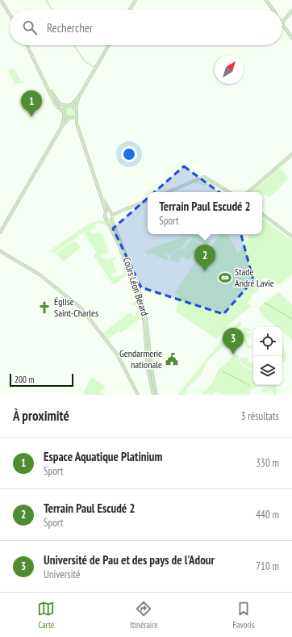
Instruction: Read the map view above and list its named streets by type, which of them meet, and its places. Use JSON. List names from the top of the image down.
{
  "streets": {
    "main road": ["Cours Léon Bérard"]
  },
  "places": {
    "sports": ["Stade André Lavie"],
    "church": ["Église Saint-Charles"],
    "public building": ["Gendarmerie nationale"]
  },
  "scale_bar": "200 m",
  "north": "top right",
  "page": {
    "search": "Rechercher",
    "pins": ["1", "2", "3"],
    "popup": ["Terrain Paul Escudé 2", "Sport"],
    "scale": "200 m",
    "heading": ["À proximité", "3 résultats"],
    "list": [
      {
        "mark": "1",
        "name": "Espace Aquatique Platinium",
        "note": "Sport",
        "value": "330 m"
      },
      {
        "mark": "2",
        "name": "Terrain Paul Escudé 2",
        "note": "Sport",
        "value": "440 m"
      },
      {
        "mark": "3",
        "name": "Université de Pau et des pays de l'Adour",
        "note": "Université",
        "value": "710 m"
      }
    ],
    "nav": ["Carte", "Itinéraire", "Favoris"]
  }
}
